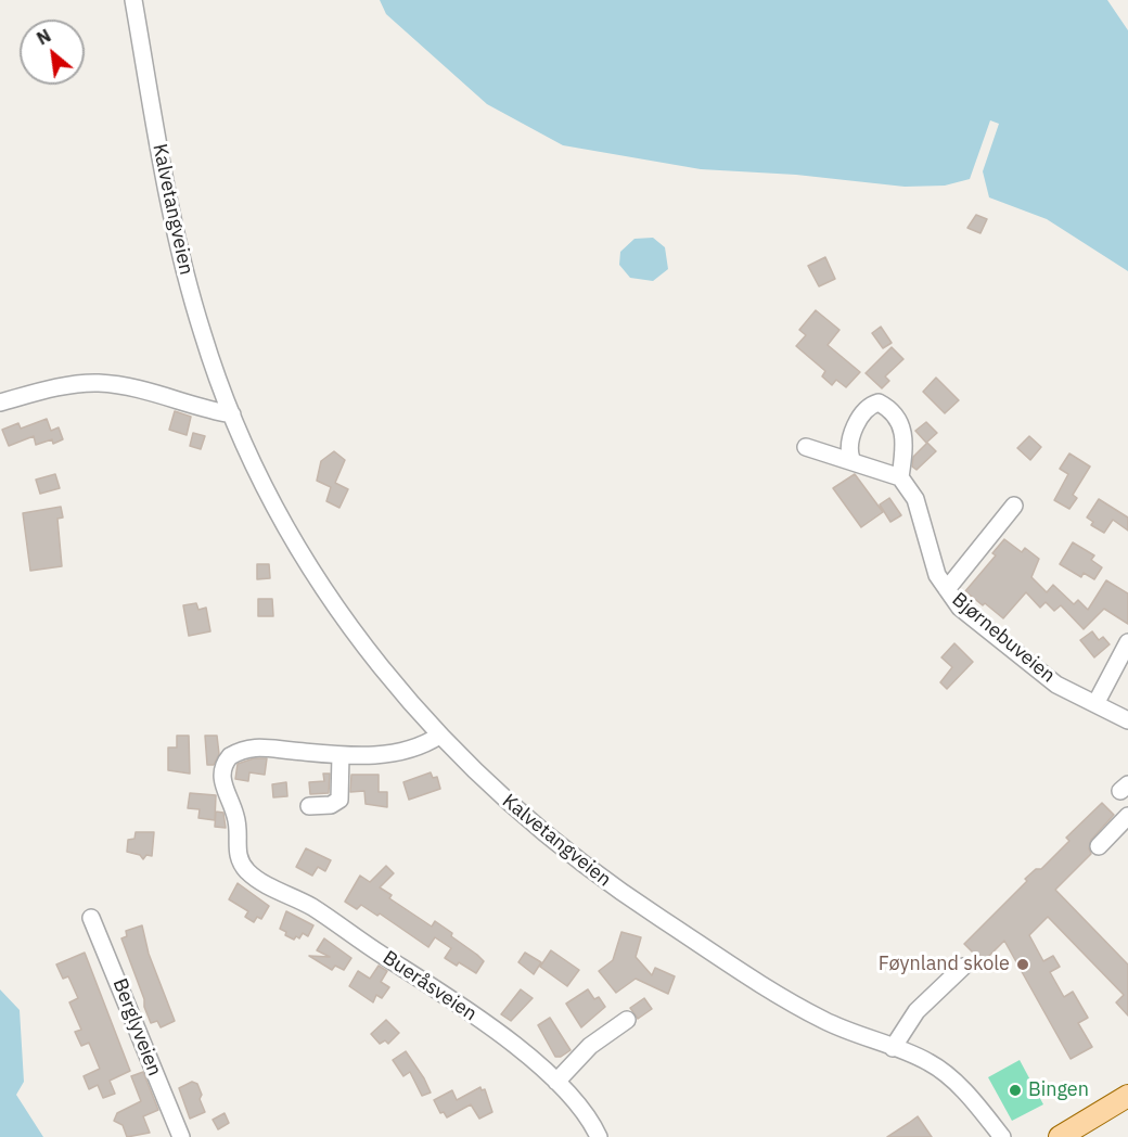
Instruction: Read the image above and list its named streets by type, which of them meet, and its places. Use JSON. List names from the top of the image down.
{
  "streets": {
    "street": [
      "Kalvetangveien",
      "Bjørnebuveien",
      "Bueråsveien",
      "Berglyveien"
    ]
  },
  "places": ["Føynland skole", "Bingen"],
  "north": "top left"
}
